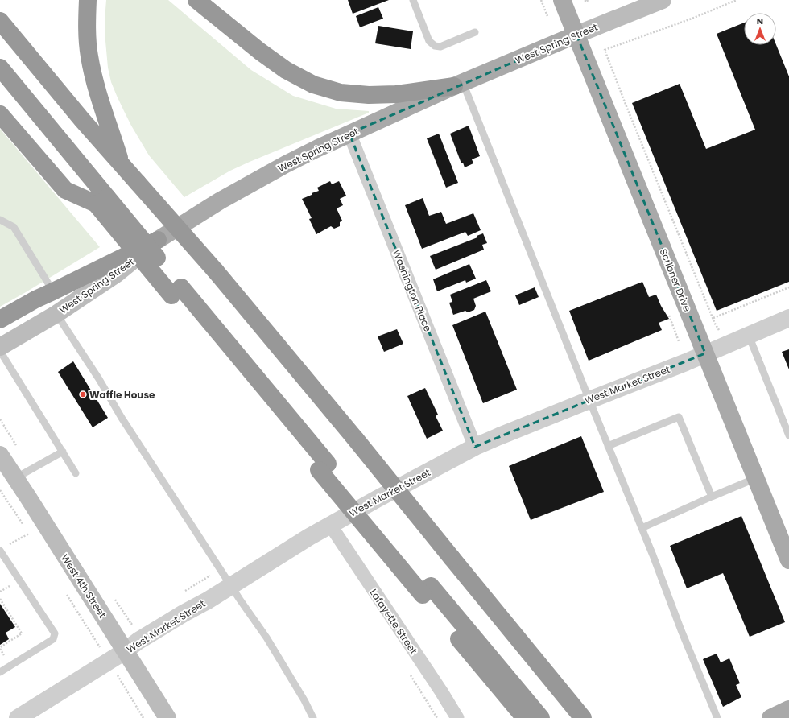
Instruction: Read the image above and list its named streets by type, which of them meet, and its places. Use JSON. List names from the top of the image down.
{
  "streets": {
    "main road": ["West Spring Street", "Scribner Drive", "West 4th Street"],
    "street": ["Washington Place", "West Market Street", "Lafayette Street"]
  },
  "crossings": [
    ["West Spring Street", "Scribner Drive"],
    ["West Spring Street", "Washington Place"],
    ["Scribner Drive", "West Market Street"],
    ["Washington Place", "West Market Street"],
    ["West Market Street", "West 4th Street"],
    ["West Market Street", "Lafayette Street"]
  ],
  "places": ["Waffle House"],
  "north": "top"
}
